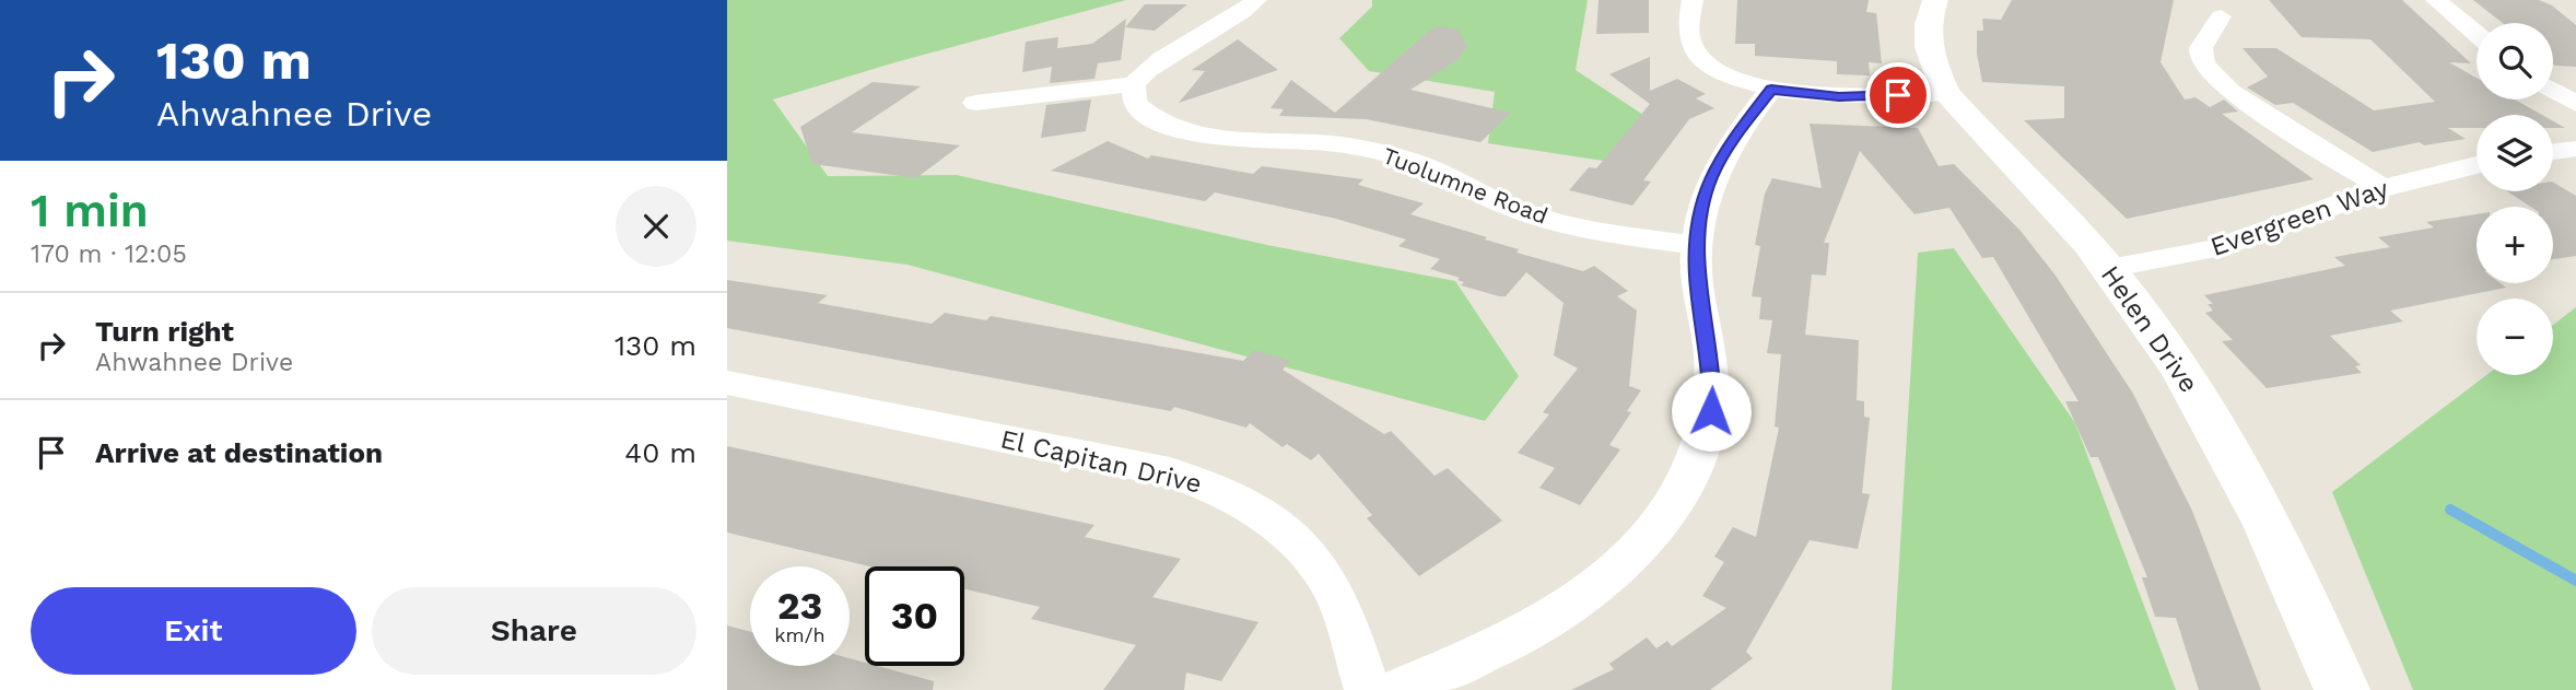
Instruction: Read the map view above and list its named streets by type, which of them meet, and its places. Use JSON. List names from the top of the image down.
{
  "streets": {
    "street": [
      "Tuolumne Road",
      "Evergreen Way",
      "Helen Drive",
      "El Capitan Drive"
    ]
  },
  "crossings": [
    ["Evergreen Way", "Helen Drive"]
  ],
  "page": {
    "turn": ["130 m", "Ahwahnee Drive"],
    "map_buttons": ["+", "−"],
    "heading": ["1 min", "170 m · 12:05"],
    "list": [
      {
        "name": "Turn right",
        "note": "Ahwahnee Drive",
        "value": "130 m"
      },
      {
        "name": "Arrive at destination",
        "value": "40 m"
      }
    ],
    "speed": "23 km/h",
    "limit": "30",
    "buttons": ["Exit", "Share"]
  }
}
